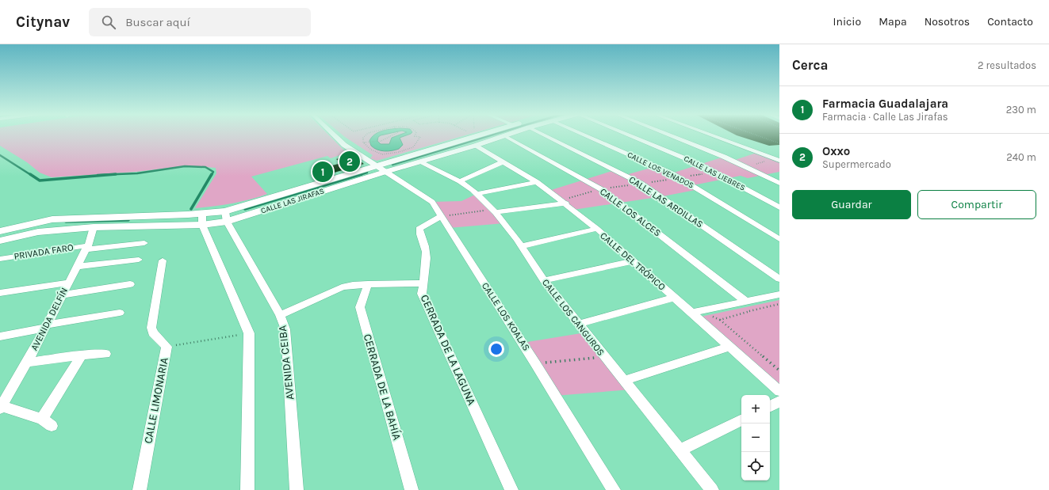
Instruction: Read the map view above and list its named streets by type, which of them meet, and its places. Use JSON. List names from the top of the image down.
{
  "streets": {
    "main road": ["CALLE LAS JIRAFAS"],
    "street": [
      "CALLE LOS VENADOS",
      "CALLE LAS LIEBRES",
      "CALLE LAS ARDILLAS",
      "CALLE LOS ALCES",
      "PRIVADA FARO",
      "CALLE DEL TRÓPICO",
      "CALLE LOS KOALAS",
      "CALLE LOS CANGUROS",
      "AVENIDA DELFÍN",
      "CERRADA DE LA LAGUNA",
      "AVENIDA CEIBA",
      "CERRADA DE LA BAHÍA",
      "CALLE LIMONARIA"
    ]
  },
  "crossings": [
    ["CALLE LAS JIRAFAS", "CALLE LOS ALCES"],
    ["CALLE LAS JIRAFAS", "CALLE DEL TRÓPICO"],
    ["CALLE LAS JIRAFAS", "CALLE LOS KOALAS"],
    ["CALLE LAS JIRAFAS", "CALLE LOS CANGUROS"],
    ["CALLE LAS JIRAFAS", "AVENIDA DELFÍN"],
    ["CALLE LAS JIRAFAS", "AVENIDA CEIBA"],
    ["PRIVADA FARO", "AVENIDA DELFÍN"],
    ["CALLE LOS KOALAS", "CERRADA DE LA LAGUNA"]
  ],
  "page": {
    "header": "Citynav",
    "search": "Buscar aquí",
    "nav": [
      "Inicio",
      "Mapa",
      "Nosotros",
      "Contacto"
    ],
    "heading": ["Cerca", "2 resultados"],
    "list": [
      {
        "mark": "1",
        "name": "Farmacia Guadalajara",
        "note": "Farmacia · Calle Las Jirafas",
        "value": "230 m"
      },
      {
        "mark": "2",
        "name": "Oxxo",
        "note": "Supermercado",
        "value": "240 m"
      }
    ],
    "pins": ["2", "1"],
    "buttons": ["Guardar", "Compartir"],
    "map_buttons": ["+", "−"]
  }
}
